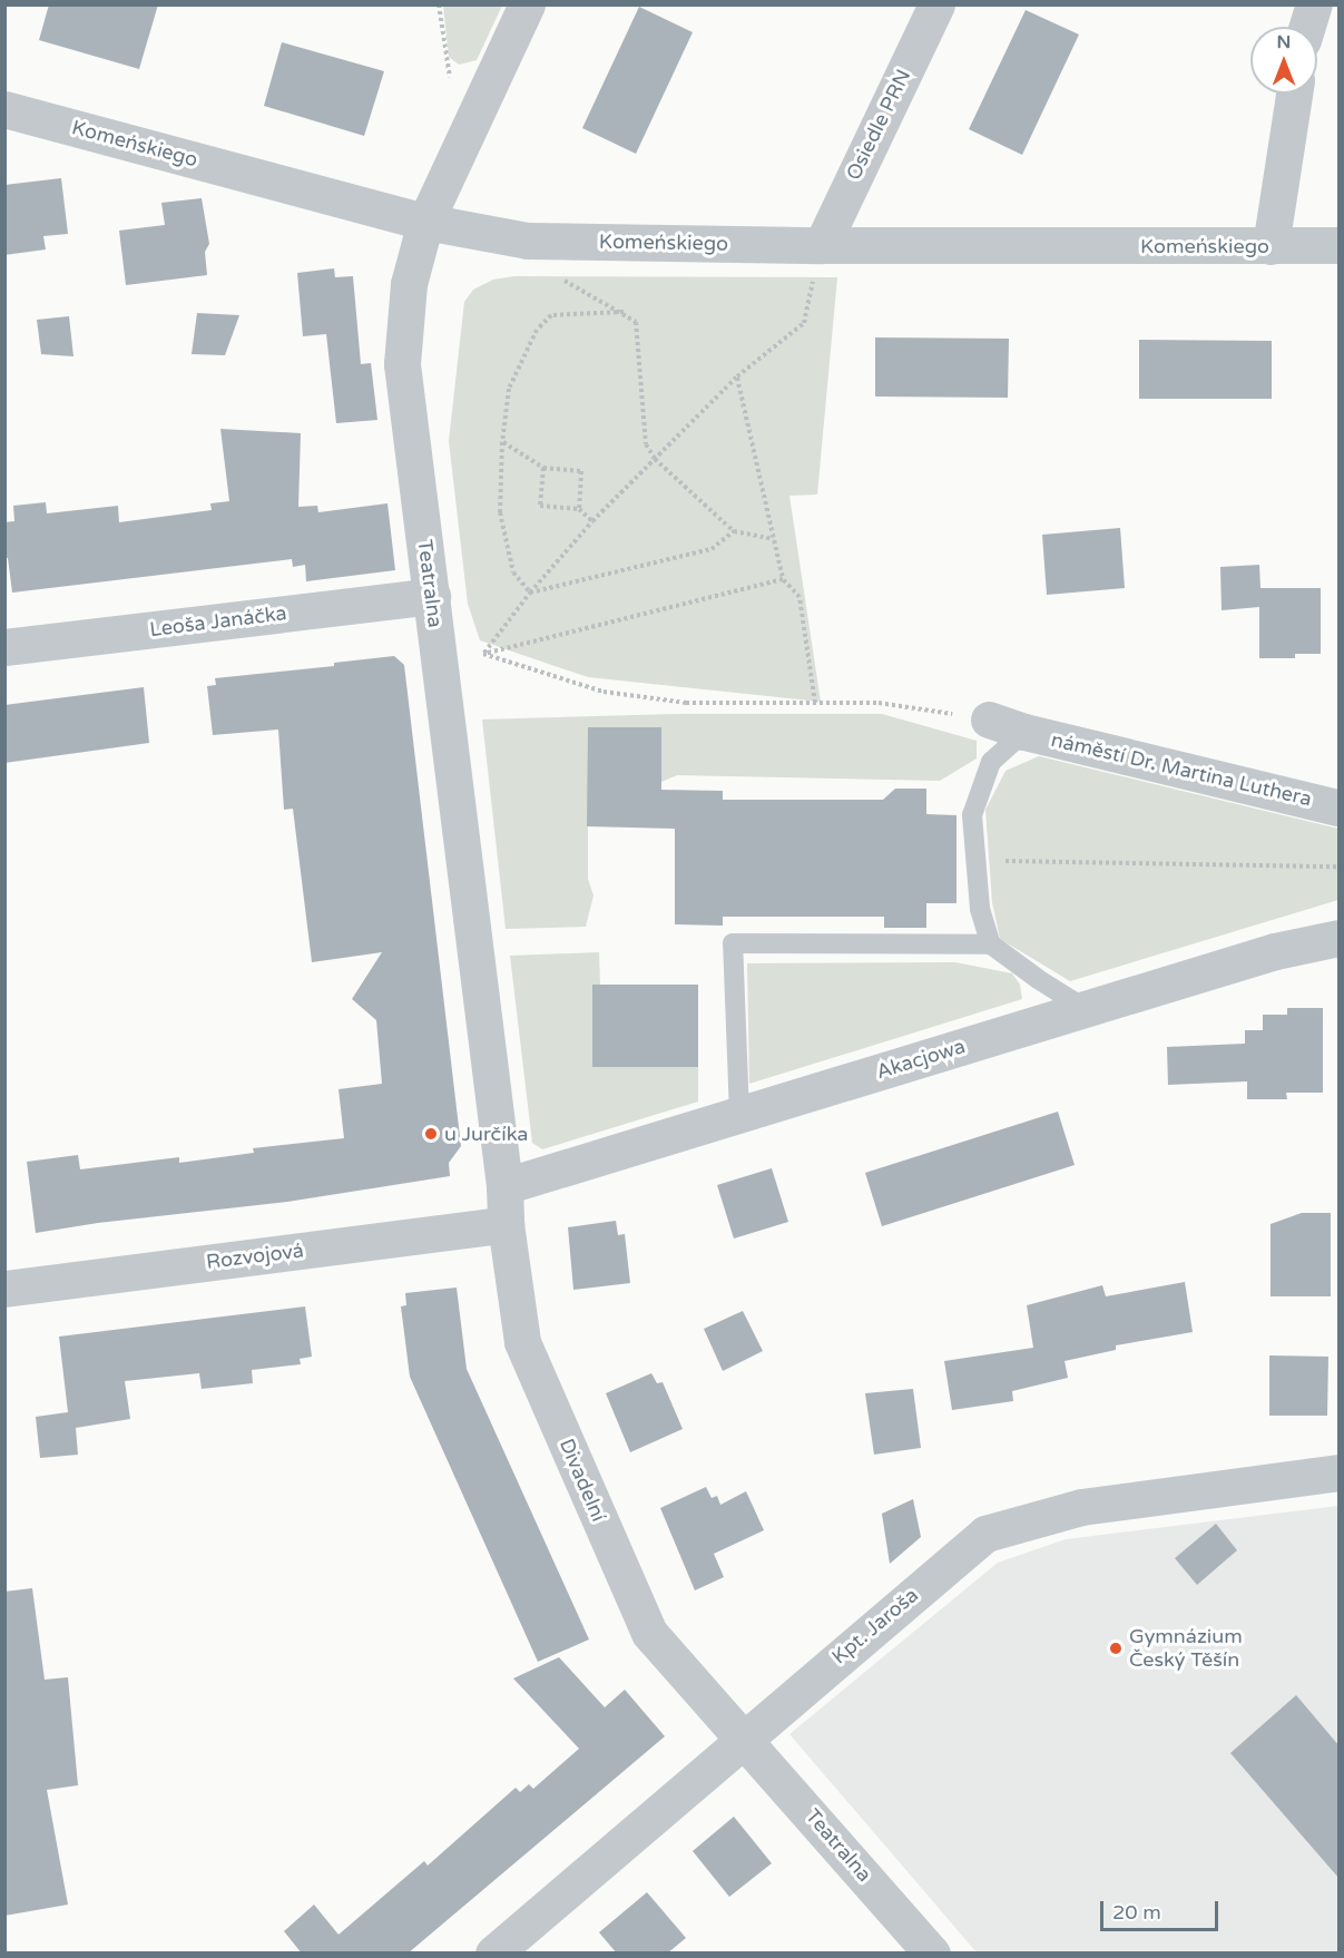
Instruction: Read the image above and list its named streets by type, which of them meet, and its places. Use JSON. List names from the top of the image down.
{
  "streets": {
    "street": [
      "Osiedle PRN",
      "Komeńskiego",
      "Teatralna",
      "Leoša Janáčka",
      "náměstí Dr. Martina Luthera",
      "Akacjowa",
      "Rozvojová",
      "Divadelní",
      "Kpt. Jaroša"
    ]
  },
  "crossings": [
    ["Osiedle PRN", "Komeńskiego"],
    ["Komeńskiego", "Teatralna"],
    ["Teatralna", "Leoša Janáčka"],
    ["Teatralna", "Akacjowa"],
    ["Teatralna", "Divadelní"],
    ["Teatralna", "Kpt. Jaroša"],
    ["Akacjowa", "Divadelní"],
    ["Rozvojová", "Divadelní"],
    ["Divadelní", "Kpt. Jaroša"]
  ],
  "places": ["u Jurčíka", "Gymnázium Český Těšín"],
  "scale_bar": "20 m",
  "north": "top"
}
